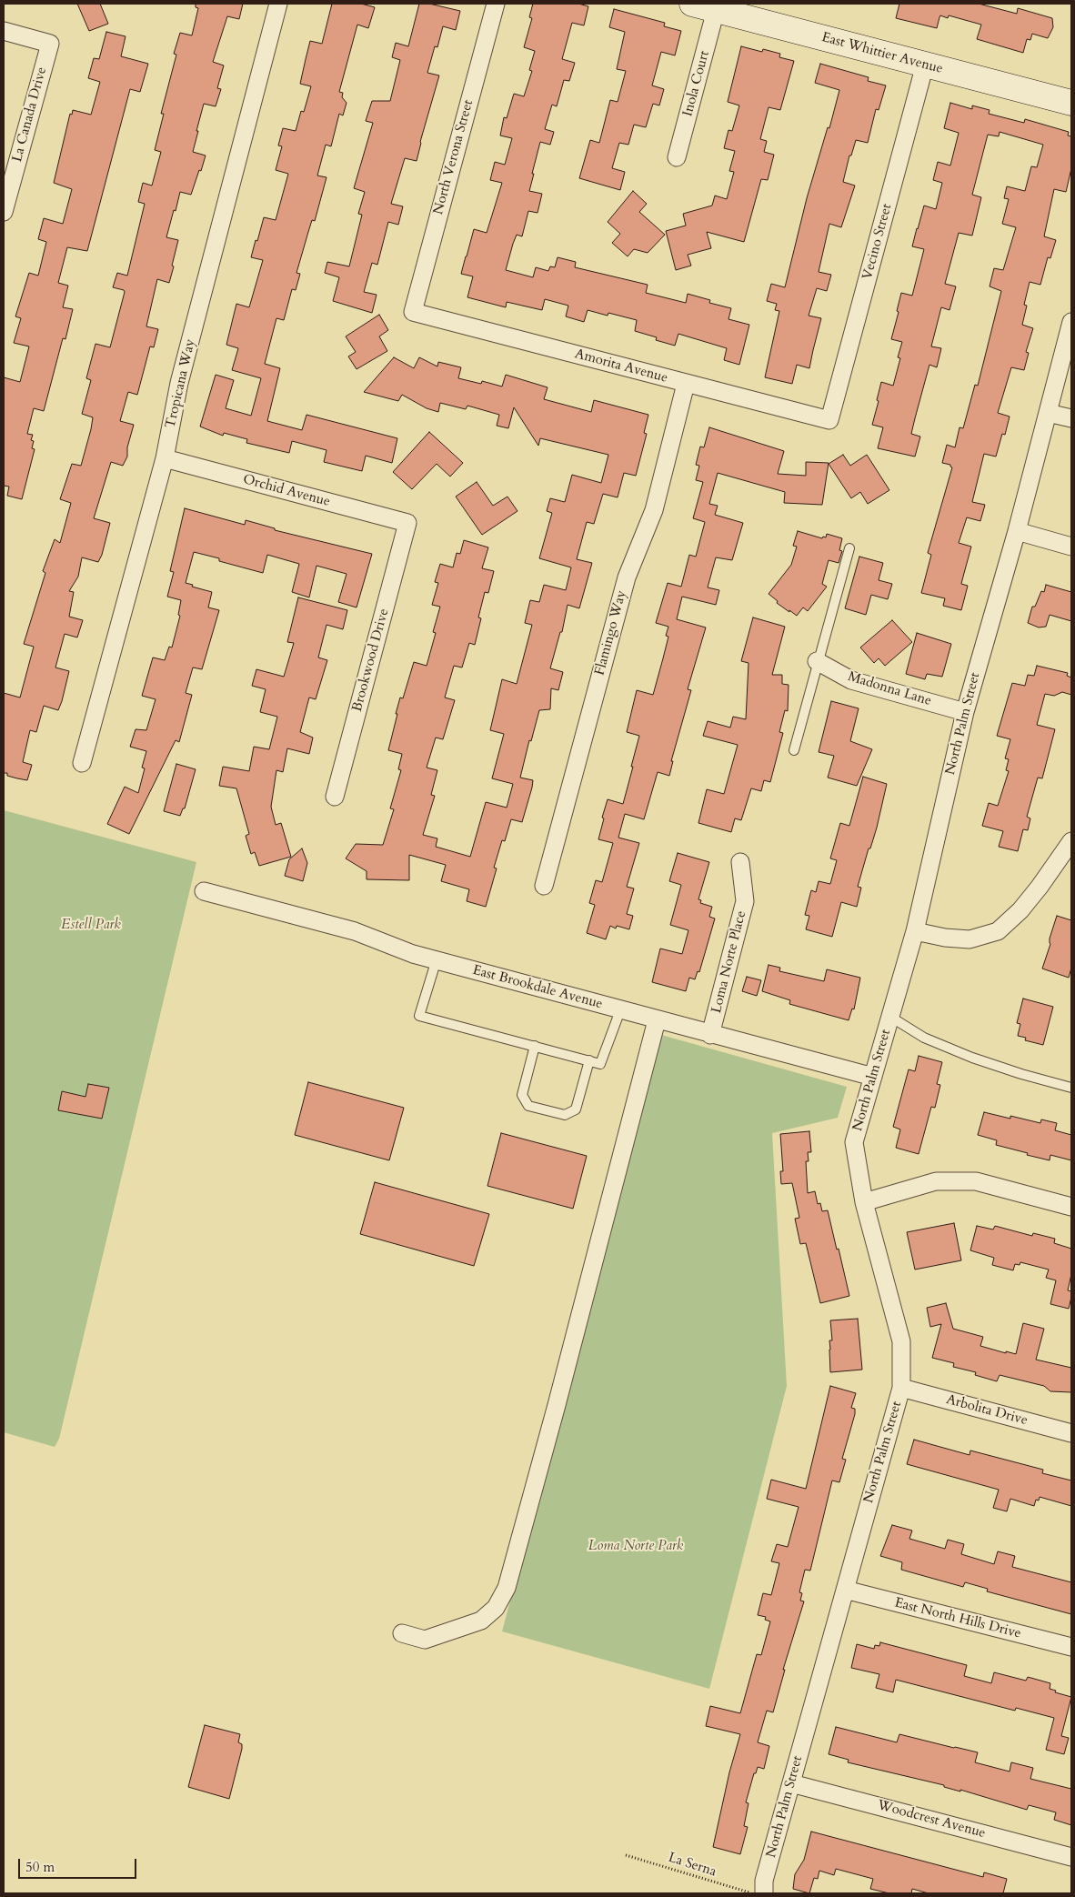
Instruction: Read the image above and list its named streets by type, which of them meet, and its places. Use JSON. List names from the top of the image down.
{
  "streets": {
    "street": [
      "East Whittier Avenue",
      "Inola Court",
      "La Canada Drive",
      "North Verona Street",
      "Vecino Street",
      "Amorita Avenue",
      "Tropicana Way",
      "Orchid Avenue",
      "Flamingo Way",
      "Brookwood Drive",
      "Madonna Lane",
      "North Palm Street",
      "Loma Norte Place",
      "East Brookdale Avenue",
      "Arbolita Drive",
      "East North Hills Drive",
      "Woodcrest Avenue"
    ],
    "path": ["La Serna"]
  },
  "crossings": [
    ["East Whittier Avenue", "Inola Court"],
    ["East Whittier Avenue", "Vecino Street"],
    ["North Verona Street", "Amorita Avenue"],
    ["Vecino Street", "Amorita Avenue"],
    ["Amorita Avenue", "Flamingo Way"],
    ["Tropicana Way", "Orchid Avenue"],
    ["Orchid Avenue", "Brookwood Drive"],
    ["Madonna Lane", "North Palm Street"],
    ["North Palm Street", "East Brookdale Avenue"],
    ["North Palm Street", "Arbolita Drive"],
    ["North Palm Street", "East North Hills Drive"],
    ["North Palm Street", "Woodcrest Avenue"],
    ["Loma Norte Place", "East Brookdale Avenue"]
  ],
  "parks": ["Estell Park", "Loma Norte Park"],
  "scale_bar": "50 m"
}
